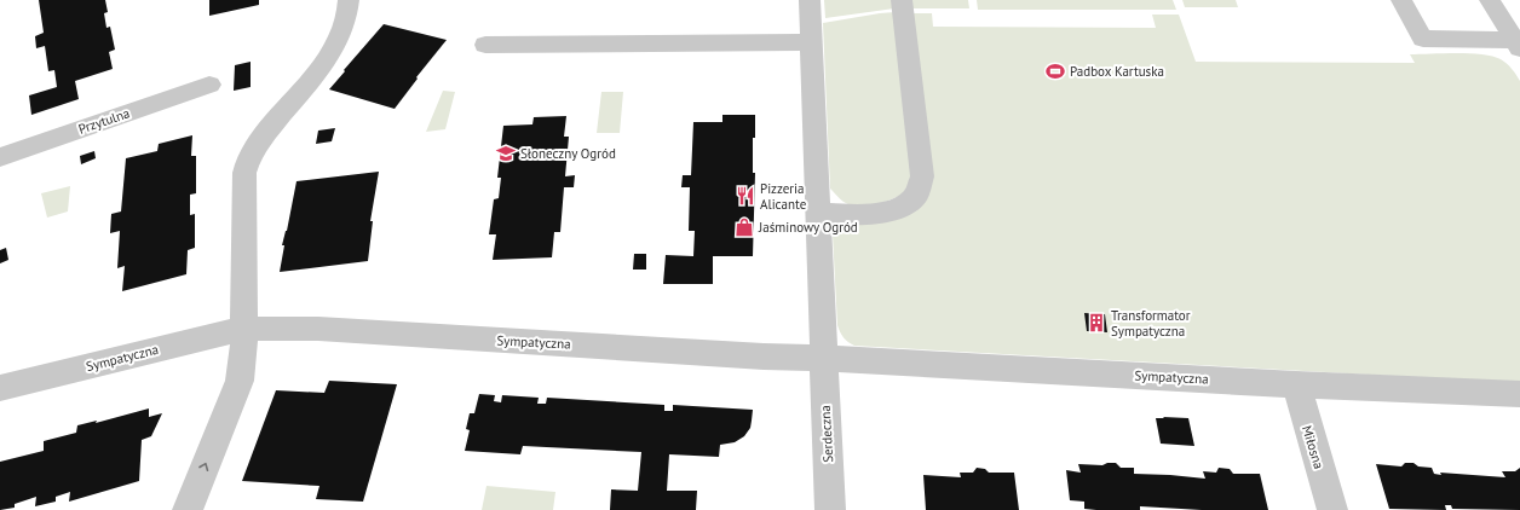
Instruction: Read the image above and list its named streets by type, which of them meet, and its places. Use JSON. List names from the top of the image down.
{
  "streets": {
    "street": [
      "Przytulna",
      "Sympatyczna",
      "Serdeczna",
      "Miłosna"
    ]
  },
  "crossings": [
    ["Sympatyczna", "Serdeczna"],
    ["Sympatyczna", "Miłosna"]
  ],
  "places": {
    "sports": ["Padbox Kartuska"],
    "school or university": ["Słoneczny Ogród"],
    "restaurant": ["Pizzeria Alicante"],
    "shop": ["Jaśminowy Ogród"],
    "building": ["Transformator Sympatyczna"]
  }
}
